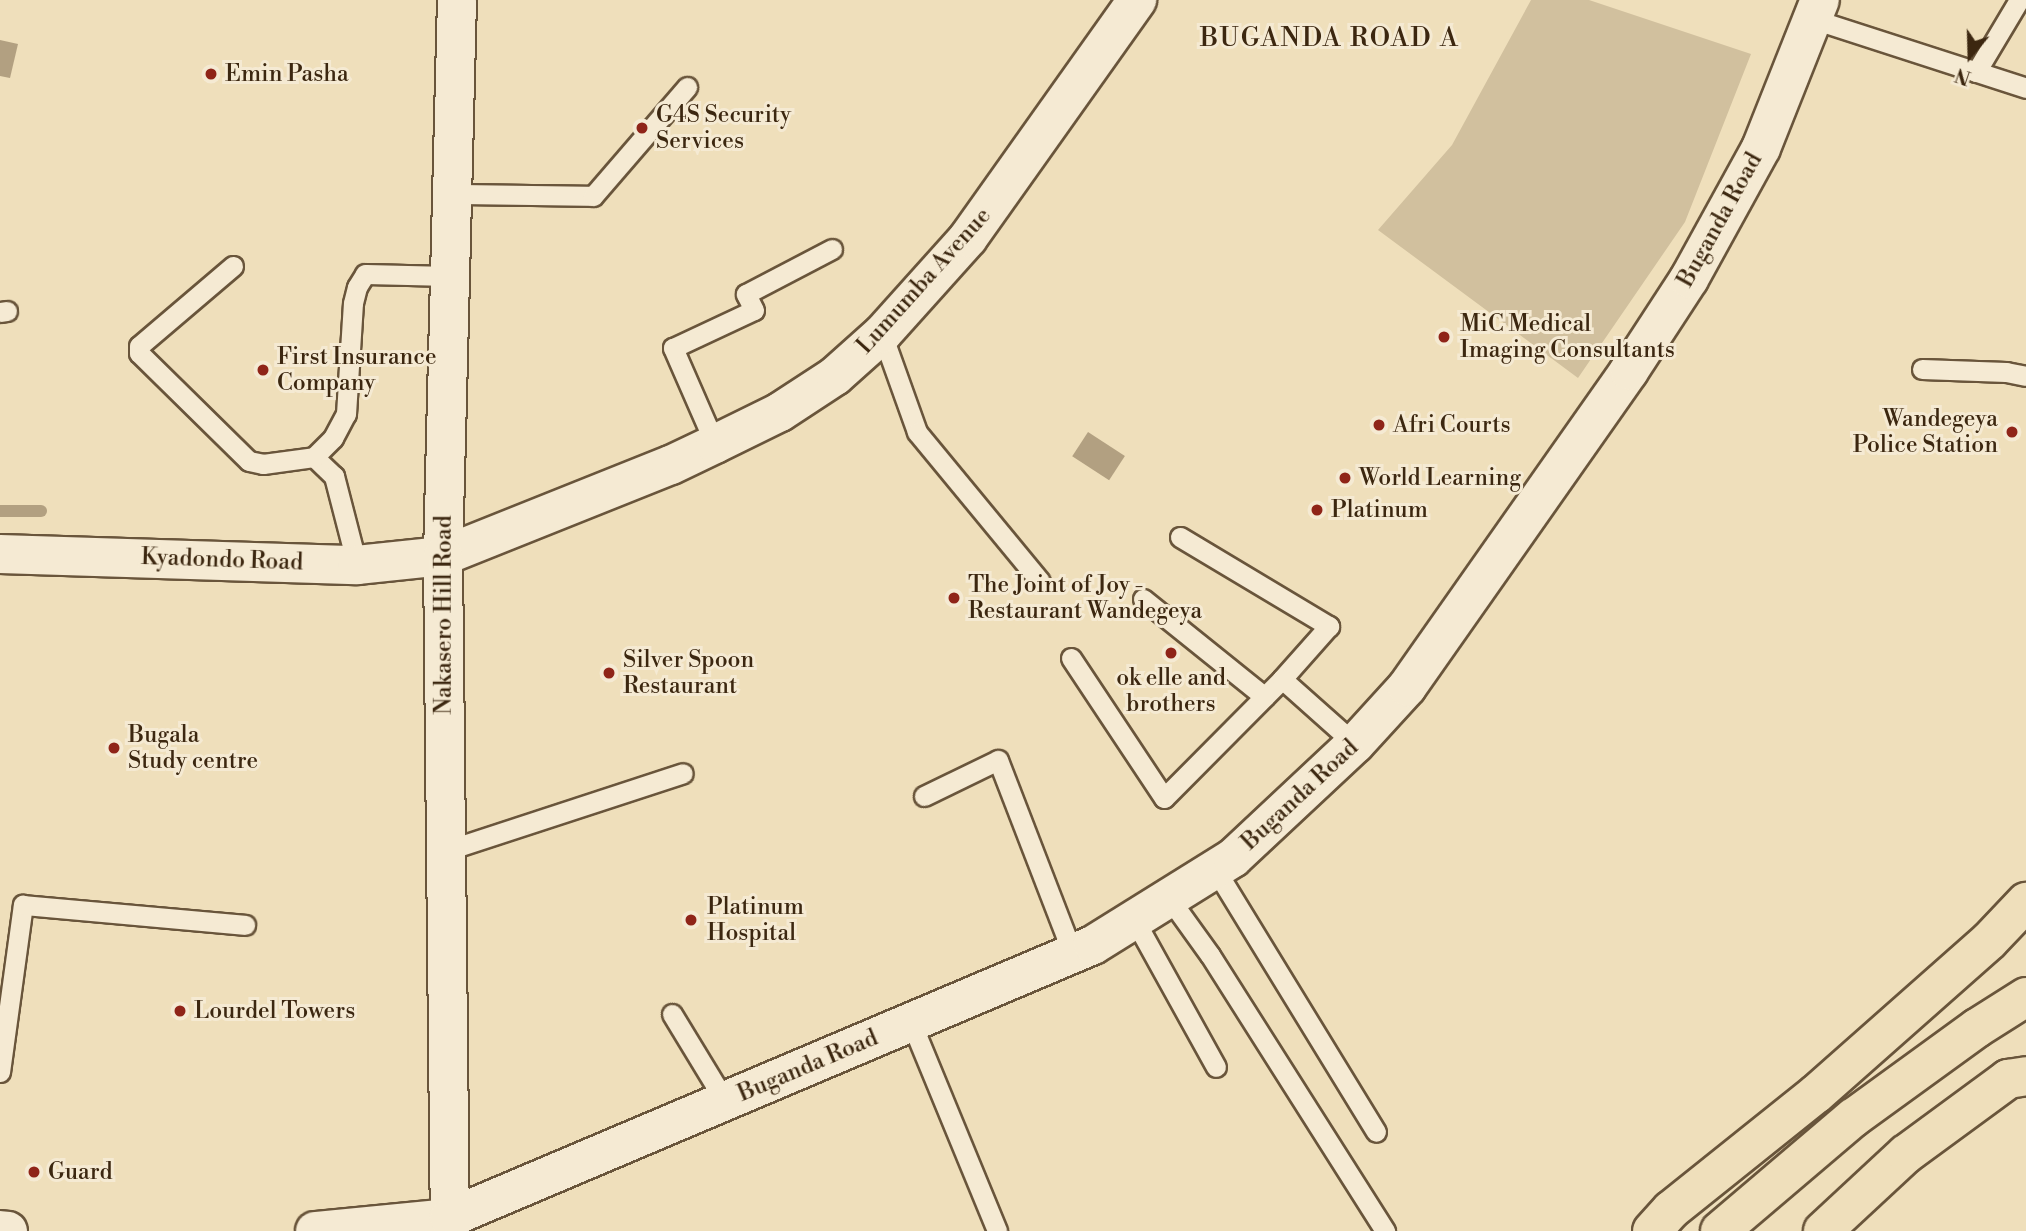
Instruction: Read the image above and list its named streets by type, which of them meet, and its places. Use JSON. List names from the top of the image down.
{
  "streets": {
    "main road": [
      "Buganda Road",
      "Lumumba Avenue",
      "Kyadondo Road",
      "Nakasero Hill Road"
    ]
  },
  "crossings": [
    ["Buganda Road", "Nakasero Hill Road"],
    ["Lumumba Avenue", "Kyadondo Road"],
    ["Lumumba Avenue", "Nakasero Hill Road"],
    ["Kyadondo Road", "Nakasero Hill Road"]
  ],
  "districts": ["BUGANDA ROAD A"],
  "places": [
    "Emin Pasha",
    "G4S Security Services",
    "MiC Medical Imaging Consultants",
    "First Insurance Company",
    "Afri Courts",
    "Wandegeya Police Station",
    "World Learning",
    "Platinum",
    "The Joint of Joy - Restaurant Wandegeya",
    "ok elle and brothers",
    "Silver Spoon Restaurant",
    "Bugala Study centre",
    "Platinum Hospital",
    "Lourdel Towers",
    "Guard"
  ],
  "north": "bottom"
}
